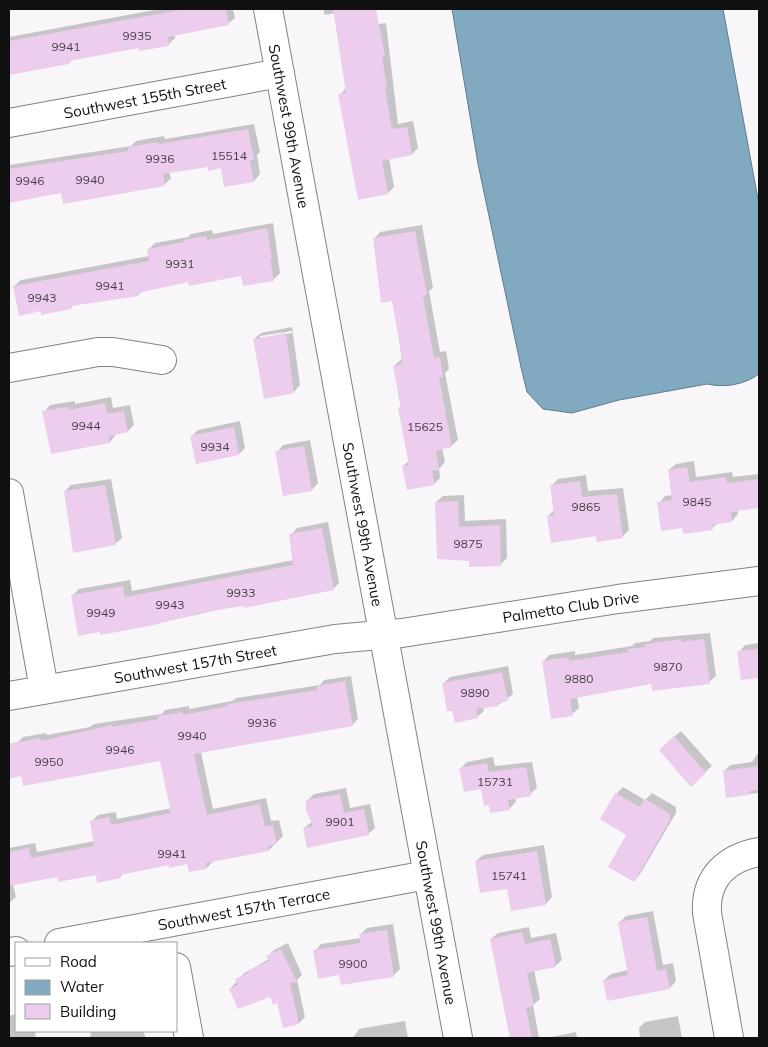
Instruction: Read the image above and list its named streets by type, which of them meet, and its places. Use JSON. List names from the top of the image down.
{
  "streets": {
    "street": [
      "Southwest 155th Street",
      "Southwest 99th Avenue",
      "Palmetto Club Drive",
      "Southwest 157th Street",
      "Southwest 157th Terrace"
    ]
  },
  "crossings": [
    ["Southwest 155th Street", "Southwest 99th Avenue"],
    ["Southwest 99th Avenue", "Palmetto Club Drive"],
    ["Southwest 99th Avenue", "Southwest 157th Street"],
    ["Southwest 99th Avenue", "Southwest 157th Terrace"],
    ["Palmetto Club Drive", "Southwest 157th Street"]
  ],
  "house_numbers": [
    "9935",
    "9941",
    "15514",
    "9936",
    "9940",
    "9946",
    "9931",
    "9941",
    "9943",
    "9944",
    "15625",
    "9934",
    "9845",
    "9865",
    "9875",
    "9933",
    "9943",
    "9949",
    "9870",
    "9880",
    "9890",
    "9936",
    "9940",
    "9946",
    "9950",
    "15731",
    "9901",
    "9941",
    "15741",
    "9900"
  ],
  "legend": ["Road", "Water", "Building"]
}
